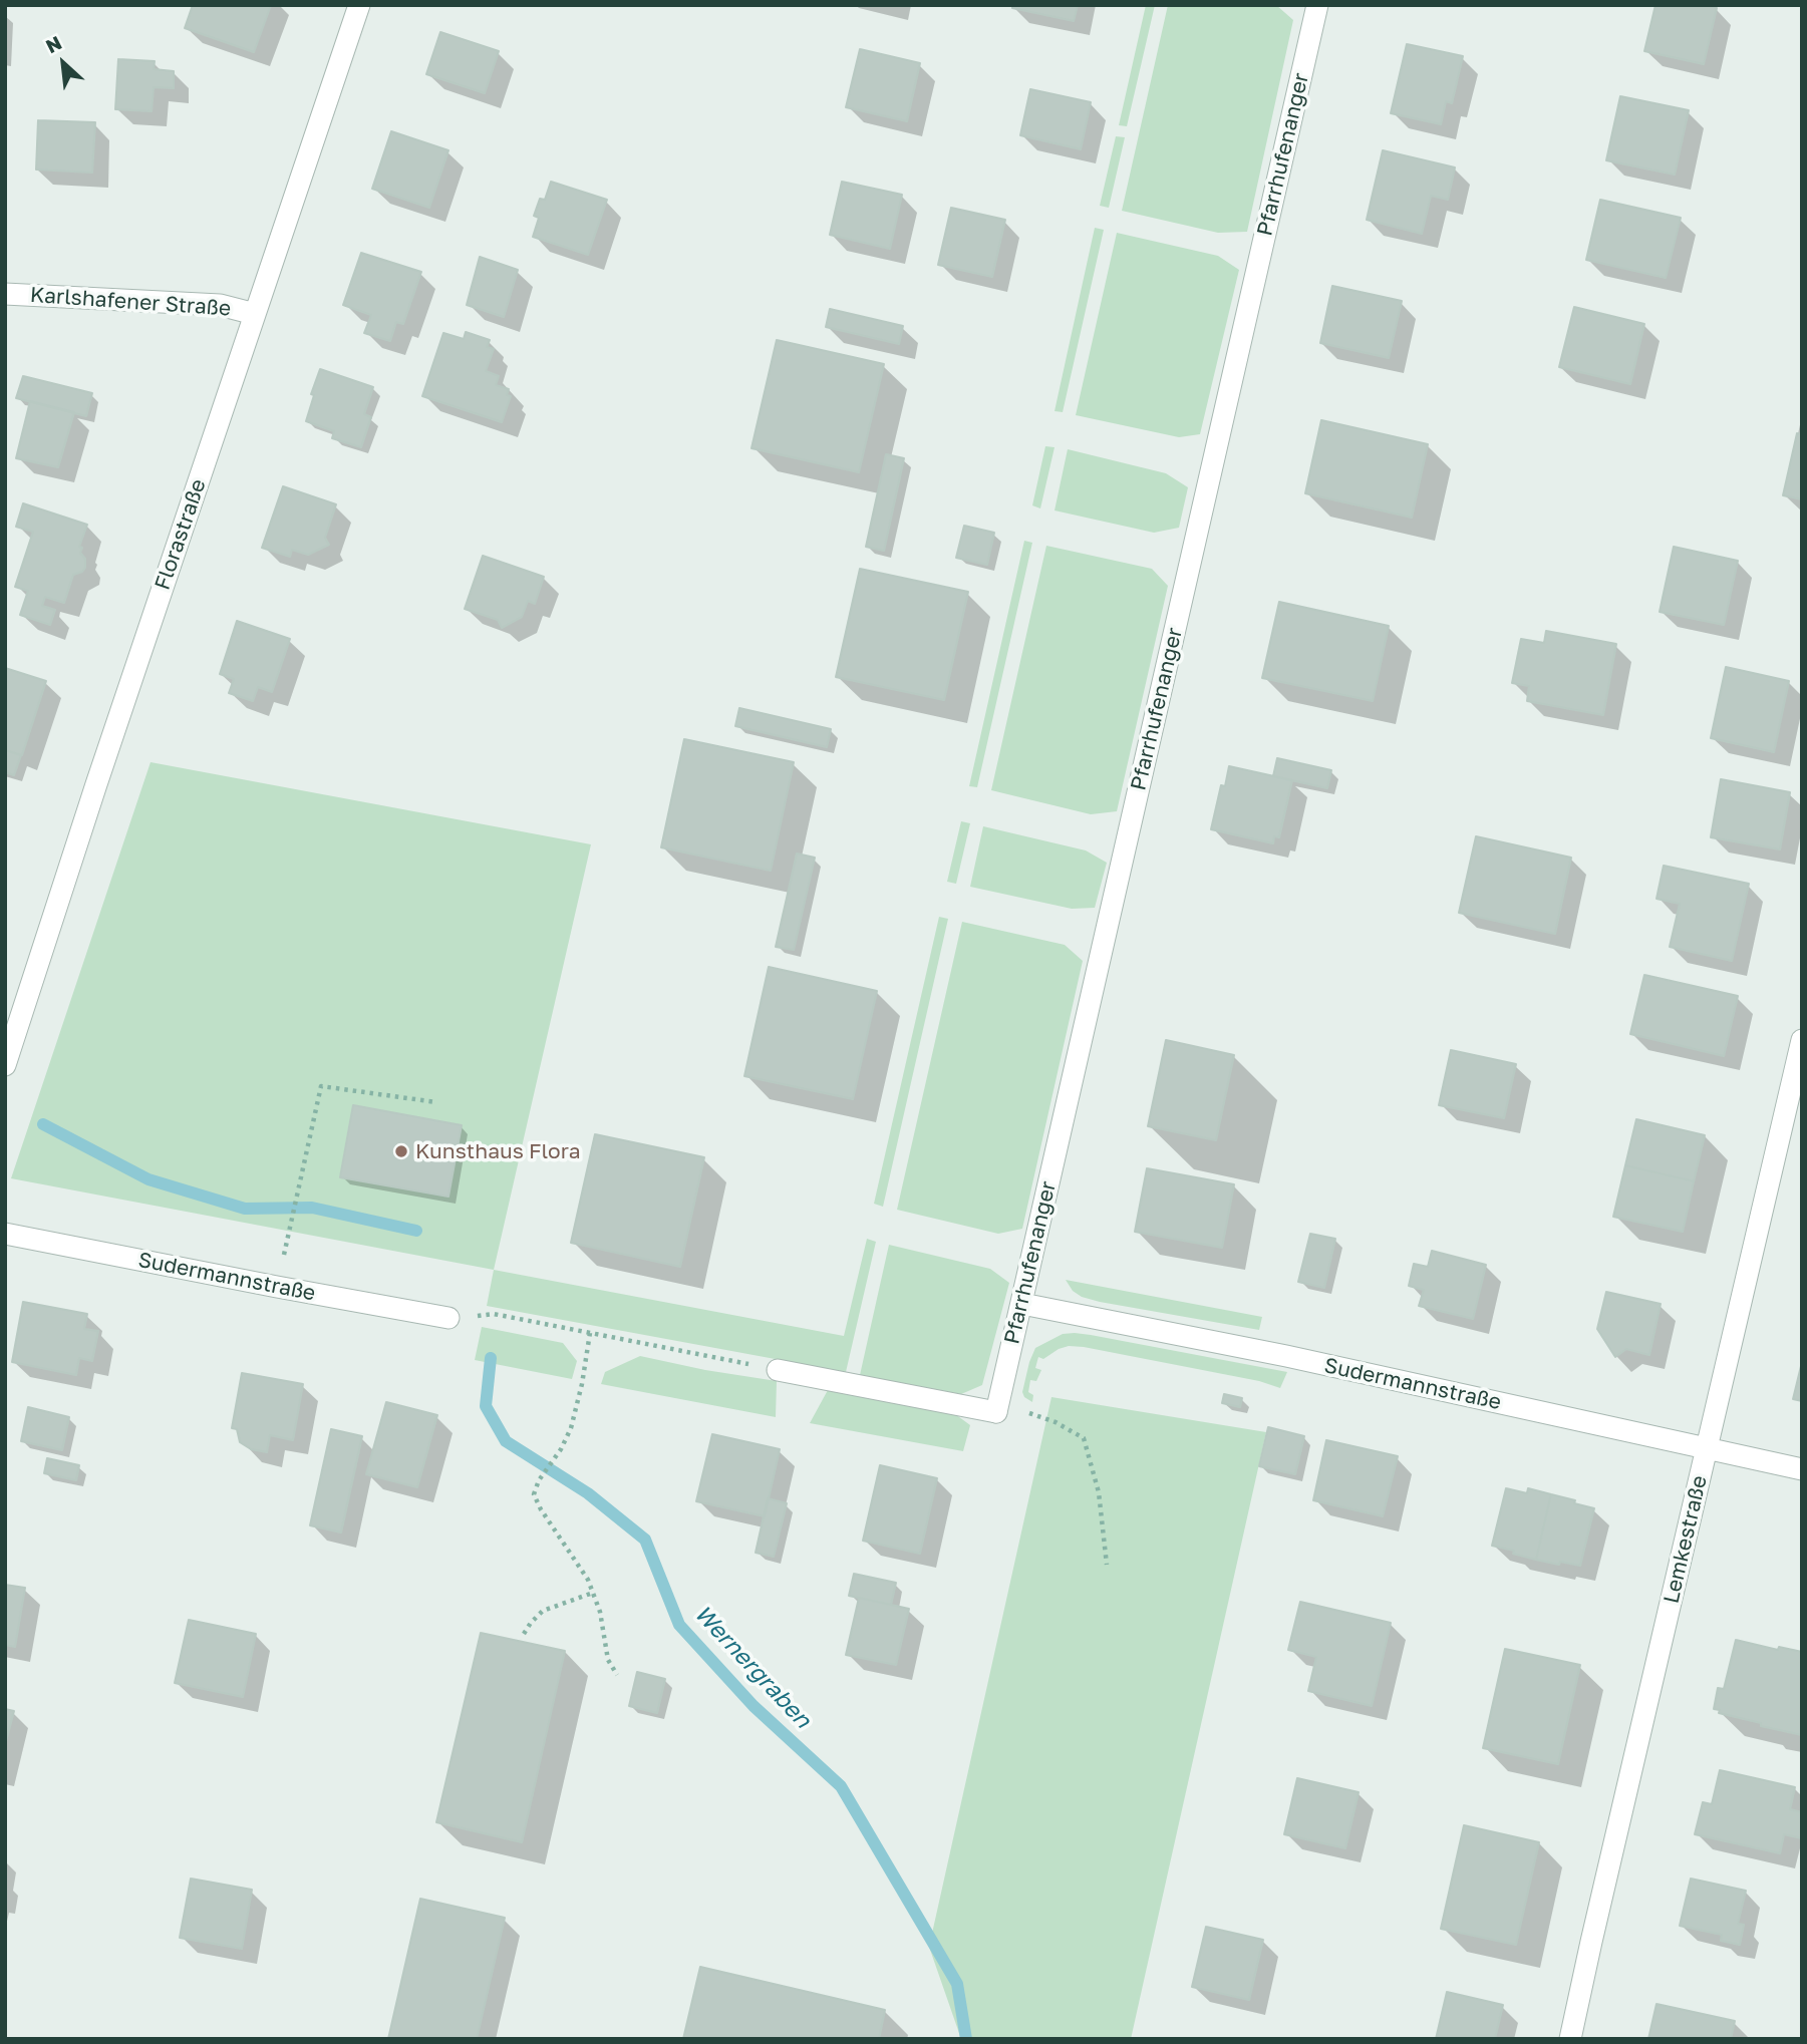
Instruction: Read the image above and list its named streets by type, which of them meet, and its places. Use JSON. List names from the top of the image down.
{
  "streets": {
    "street": [
      "Pfarrhufenanger",
      "Karlshafener Straße",
      "Florastraße",
      "Sudermannstraße",
      "Lemkestraße"
    ]
  },
  "crossings": [
    ["Pfarrhufenanger", "Sudermannstraße"],
    ["Karlshafener Straße", "Florastraße"],
    ["Sudermannstraße", "Lemkestraße"]
  ],
  "water": ["Wernergraben"],
  "places": ["Kunsthaus Flora"],
  "north": "top left"
}
